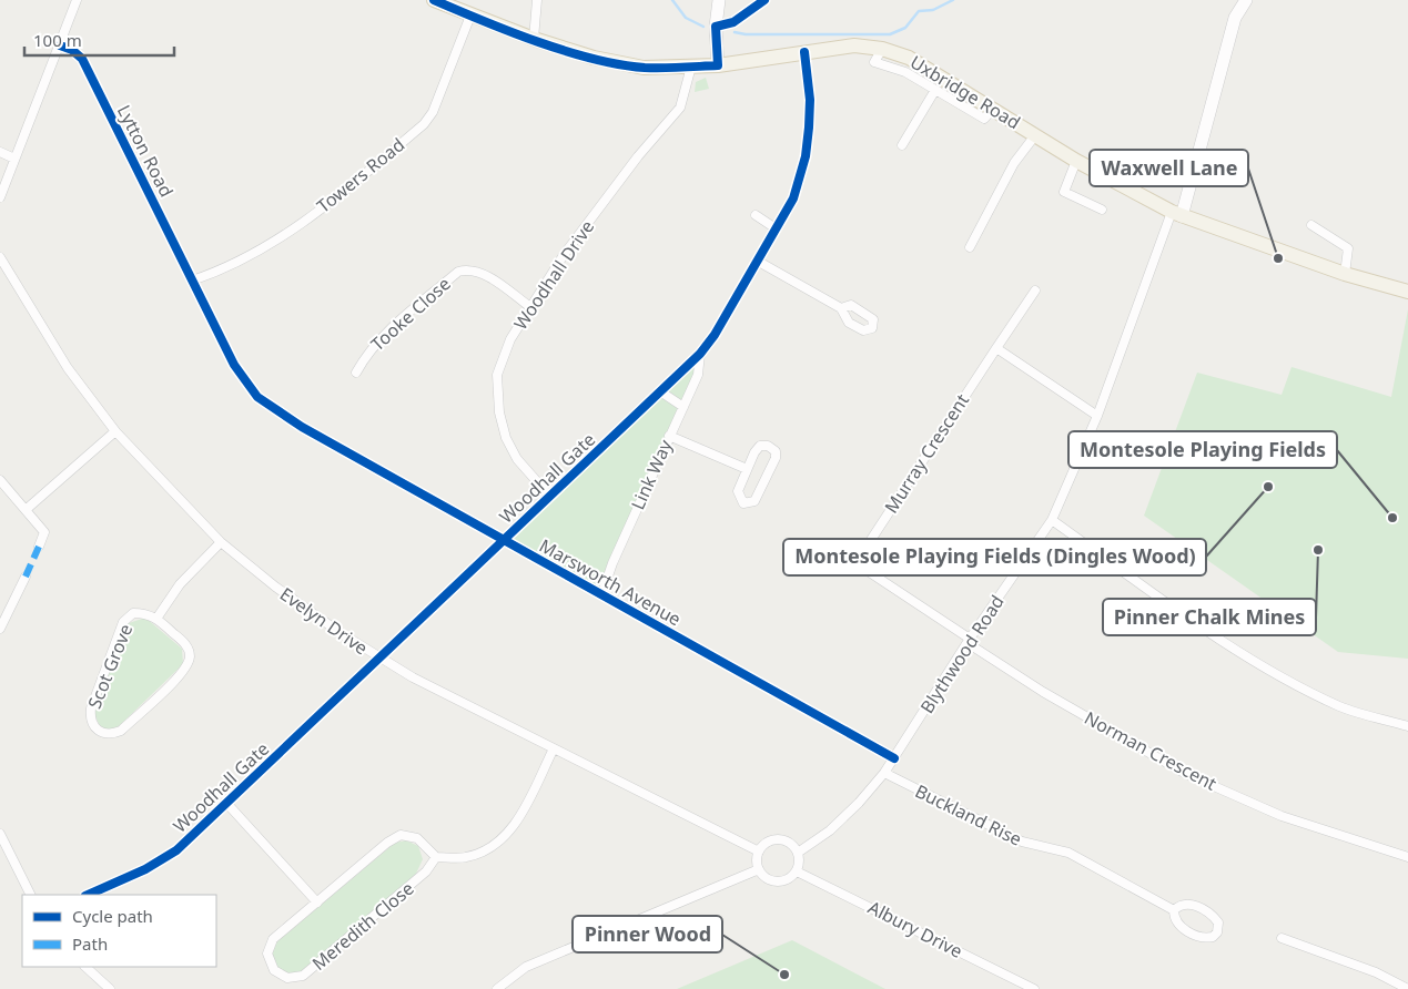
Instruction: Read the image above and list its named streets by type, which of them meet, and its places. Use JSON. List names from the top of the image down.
{
  "streets": {
    "main road": ["Uxbridge Road"],
    "street": [
      "Lytton Road",
      "Towers Road",
      "Woodhall Drive",
      "Tooke Close",
      "Murray Crescent",
      "Link Way",
      "Woodhall Gate",
      "Marsworth Avenue",
      "Evelyn Drive",
      "Blythwood Road",
      "Scot Grove",
      "Norman Crescent",
      "Buckland Rise",
      "Meredith Close",
      "Albury Drive"
    ]
  },
  "crossings": [
    ["Uxbridge Road", "Towers Road"],
    ["Uxbridge Road", "Woodhall Drive"],
    ["Uxbridge Road", "Woodhall Gate"],
    ["Uxbridge Road", "Blythwood Road"],
    ["Lytton Road", "Towers Road"],
    ["Lytton Road", "Marsworth Avenue"],
    ["Towers Road", "Marsworth Avenue"],
    ["Woodhall Drive", "Tooke Close"],
    ["Woodhall Drive", "Woodhall Gate"],
    ["Murray Crescent", "Blythwood Road"],
    ["Murray Crescent", "Norman Crescent"],
    ["Link Way", "Woodhall Gate"],
    ["Link Way", "Marsworth Avenue"],
    ["Woodhall Gate", "Marsworth Avenue"],
    ["Woodhall Gate", "Evelyn Drive"],
    ["Marsworth Avenue", "Blythwood Road"],
    ["Evelyn Drive", "Blythwood Road"],
    ["Evelyn Drive", "Scot Grove"],
    ["Evelyn Drive", "Albury Drive"],
    ["Blythwood Road", "Norman Crescent"],
    ["Blythwood Road", "Buckland Rise"],
    ["Blythwood Road", "Albury Drive"]
  ],
  "places": [
    "Waxwell Lane",
    "Montesole Playing Fields (Dingles Wood)",
    "Montesole Playing Fields",
    "Pinner Chalk Mines",
    "Pinner Wood"
  ],
  "legend": ["Cycle path", "Path"],
  "scale_bar": "100 m"
}
